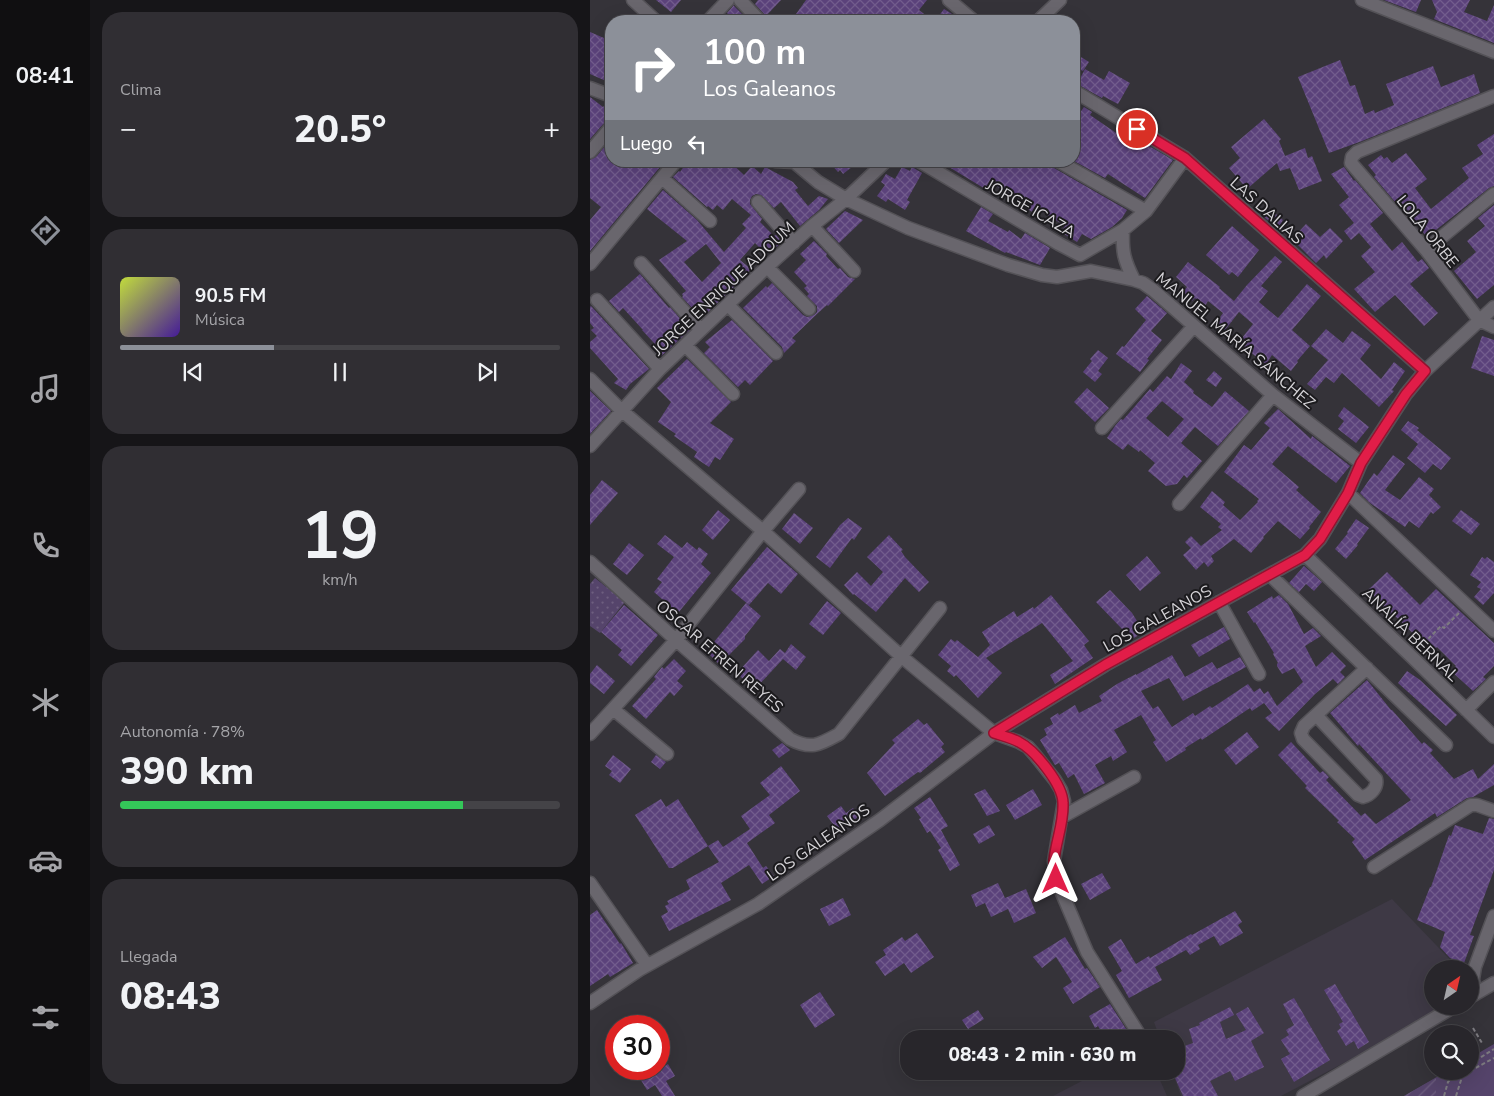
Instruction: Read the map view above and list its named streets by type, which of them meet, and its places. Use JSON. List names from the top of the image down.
{
  "streets": {
    "street": [
      "JORGE ICAZA",
      "LAS DALIAS",
      "LOLA ORBE",
      "JORGE ENRIQUE ADOUM",
      "MANUEL MARÍA SÁNCHEZ",
      "LOS GALEANOS",
      "ANALÍA BERNAL",
      "OSCAR EFREN REYES"
    ]
  },
  "crossings": [
    ["JORGE ICAZA", "LAS DALIAS"],
    ["LAS DALIAS", "LOS GALEANOS"],
    ["LOLA ORBE", "LOS GALEANOS"],
    ["JORGE ENRIQUE ADOUM", "MANUEL MARÍA SÁNCHEZ"],
    ["MANUEL MARÍA SÁNCHEZ", "LOS GALEANOS"],
    ["LOS GALEANOS", "ANALÍA BERNAL"]
  ],
  "north": "top right",
  "page": {
    "tabs": "08:41",
    "tile": [
      "Clima",
      ["19", "km/h"],
      ["Autonomía · 78%", "390 km"],
      ["Llegada", "08:43"]
    ],
    "turn": ["100 m", "Los Galeanos"],
    "heat": ["−", "20.5°", "+"],
    "then": "Luego",
    "song": ["90.5 FM", "Música"],
    "limit": "30",
    "trip": "08:43 · 2 min · 630 m"
  }
}
